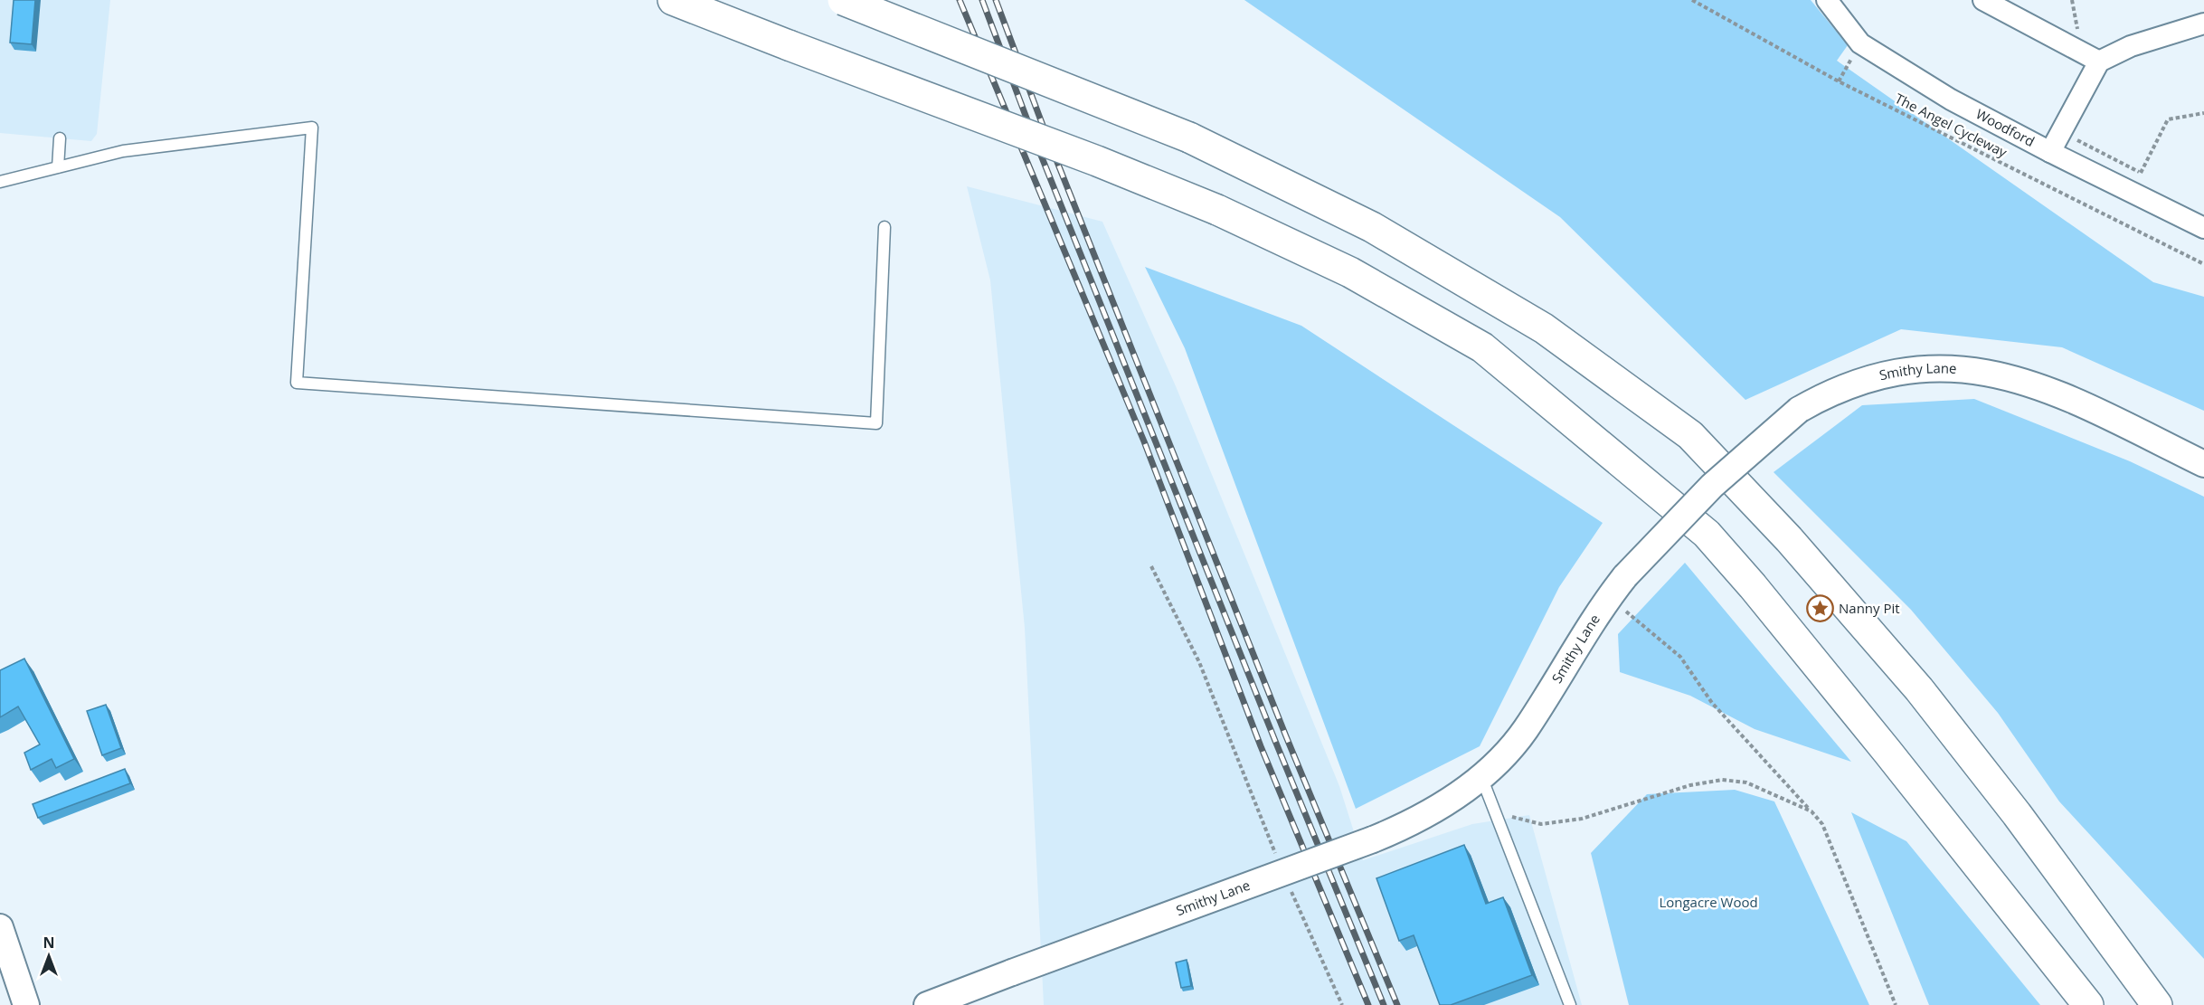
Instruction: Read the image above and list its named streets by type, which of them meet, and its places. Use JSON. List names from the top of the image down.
{
  "streets": {
    "street": ["Woodford", "Smithy Lane"],
    "path": ["The Angel Cycleway"]
  },
  "parks": ["Longacre Wood"],
  "places": {
    "place": ["Nanny Pit"]
  },
  "north": "top"
}
